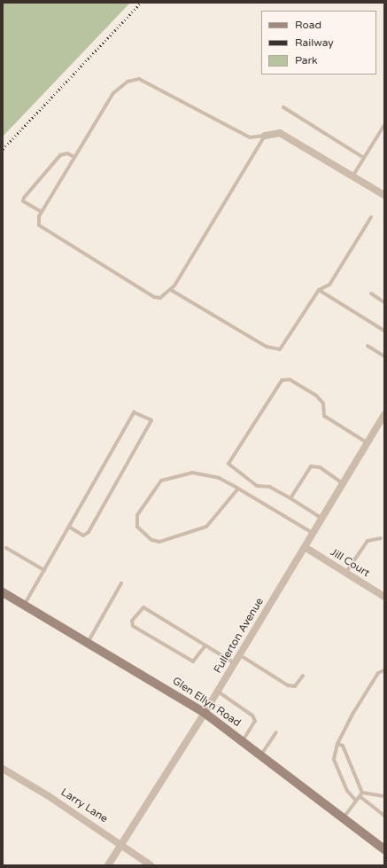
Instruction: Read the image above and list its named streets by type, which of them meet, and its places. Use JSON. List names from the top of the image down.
{
  "streets": {
    "street": [
      "Jill Court",
      "Fullerton Avenue",
      "Glen Ellyn Road",
      "Larry Lane"
    ]
  },
  "crossings": [
    ["Jill Court", "Fullerton Avenue"],
    ["Fullerton Avenue", "Glen Ellyn Road"],
    ["Fullerton Avenue", "Larry Lane"]
  ],
  "legend": ["Road", "Railway", "Park"]
}
